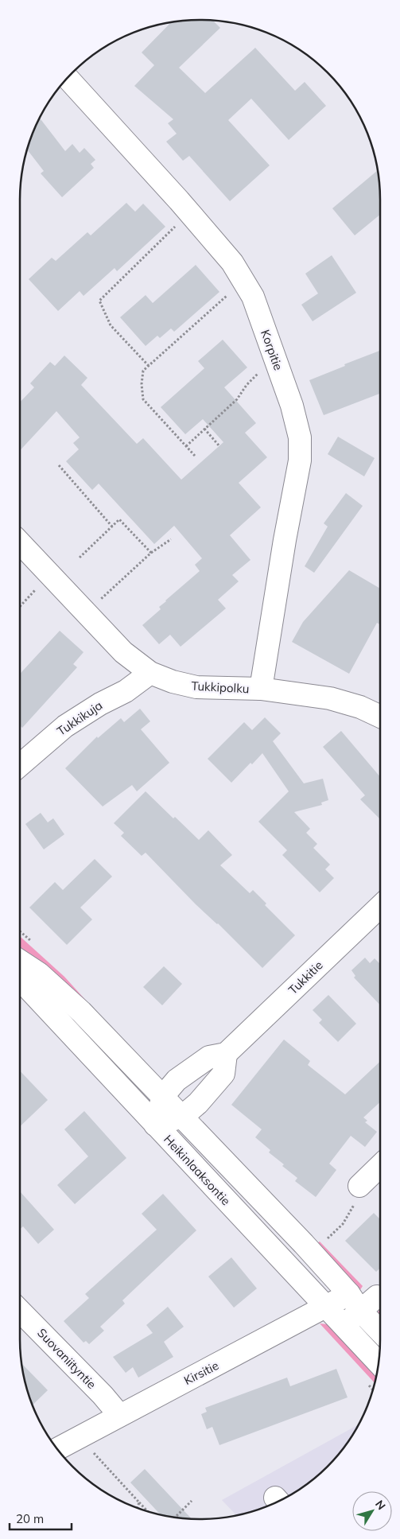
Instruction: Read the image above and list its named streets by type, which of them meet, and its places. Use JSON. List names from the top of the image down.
{
  "streets": {
    "street": [
      "Korpitie",
      "Tukkipolku",
      "Tukkikuja",
      "Tukkitie",
      "Heikinlaaksontie",
      "Suovaniityntie",
      "Kirsitie"
    ]
  },
  "crossings": [
    ["Korpitie", "Tukkipolku"],
    ["Tukkipolku", "Tukkikuja"],
    ["Tukkitie", "Heikinlaaksontie"],
    ["Heikinlaaksontie", "Kirsitie"],
    ["Suovaniityntie", "Kirsitie"]
  ],
  "scale_bar": "20 m",
  "north": "top right"
}
